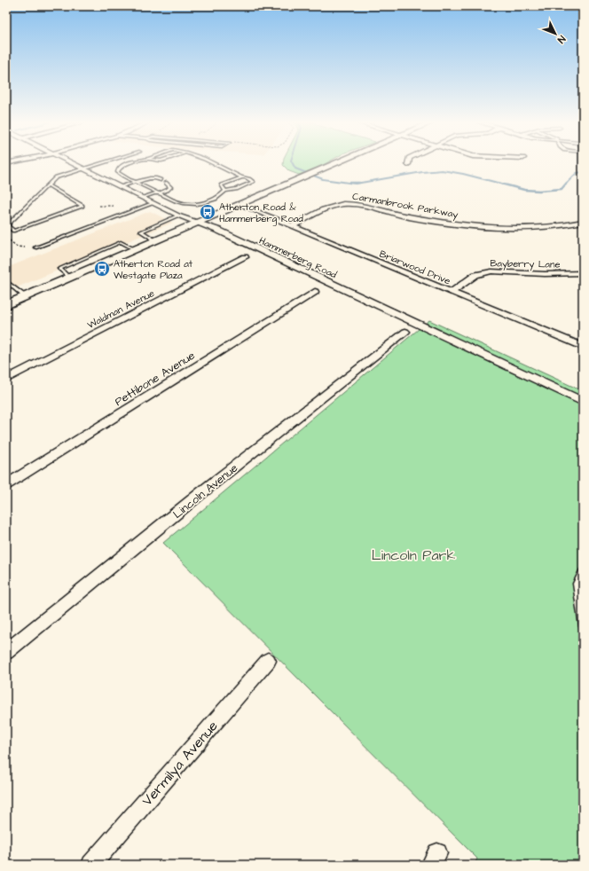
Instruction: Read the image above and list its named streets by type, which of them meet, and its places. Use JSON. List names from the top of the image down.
{
  "streets": {
    "street": [
      "Carmanbrook Parkway",
      "Hammerberg Road",
      "Bayberry Lane",
      "Briarwood Drive",
      "Waldman Avenue",
      "Pettibone Avenue",
      "Lincoln Avenue",
      "Vermilya Avenue"
    ]
  },
  "crossings": [
    ["Carmanbrook Parkway", "Briarwood Drive"],
    ["Bayberry Lane", "Briarwood Drive"]
  ],
  "parks": ["Lincoln Park"],
  "places": {
    "bus stop": ["Atherton Road & Hammerberg Road", "Atherton Road at Westgate Plaza"]
  },
  "north": "bottom right"
}
